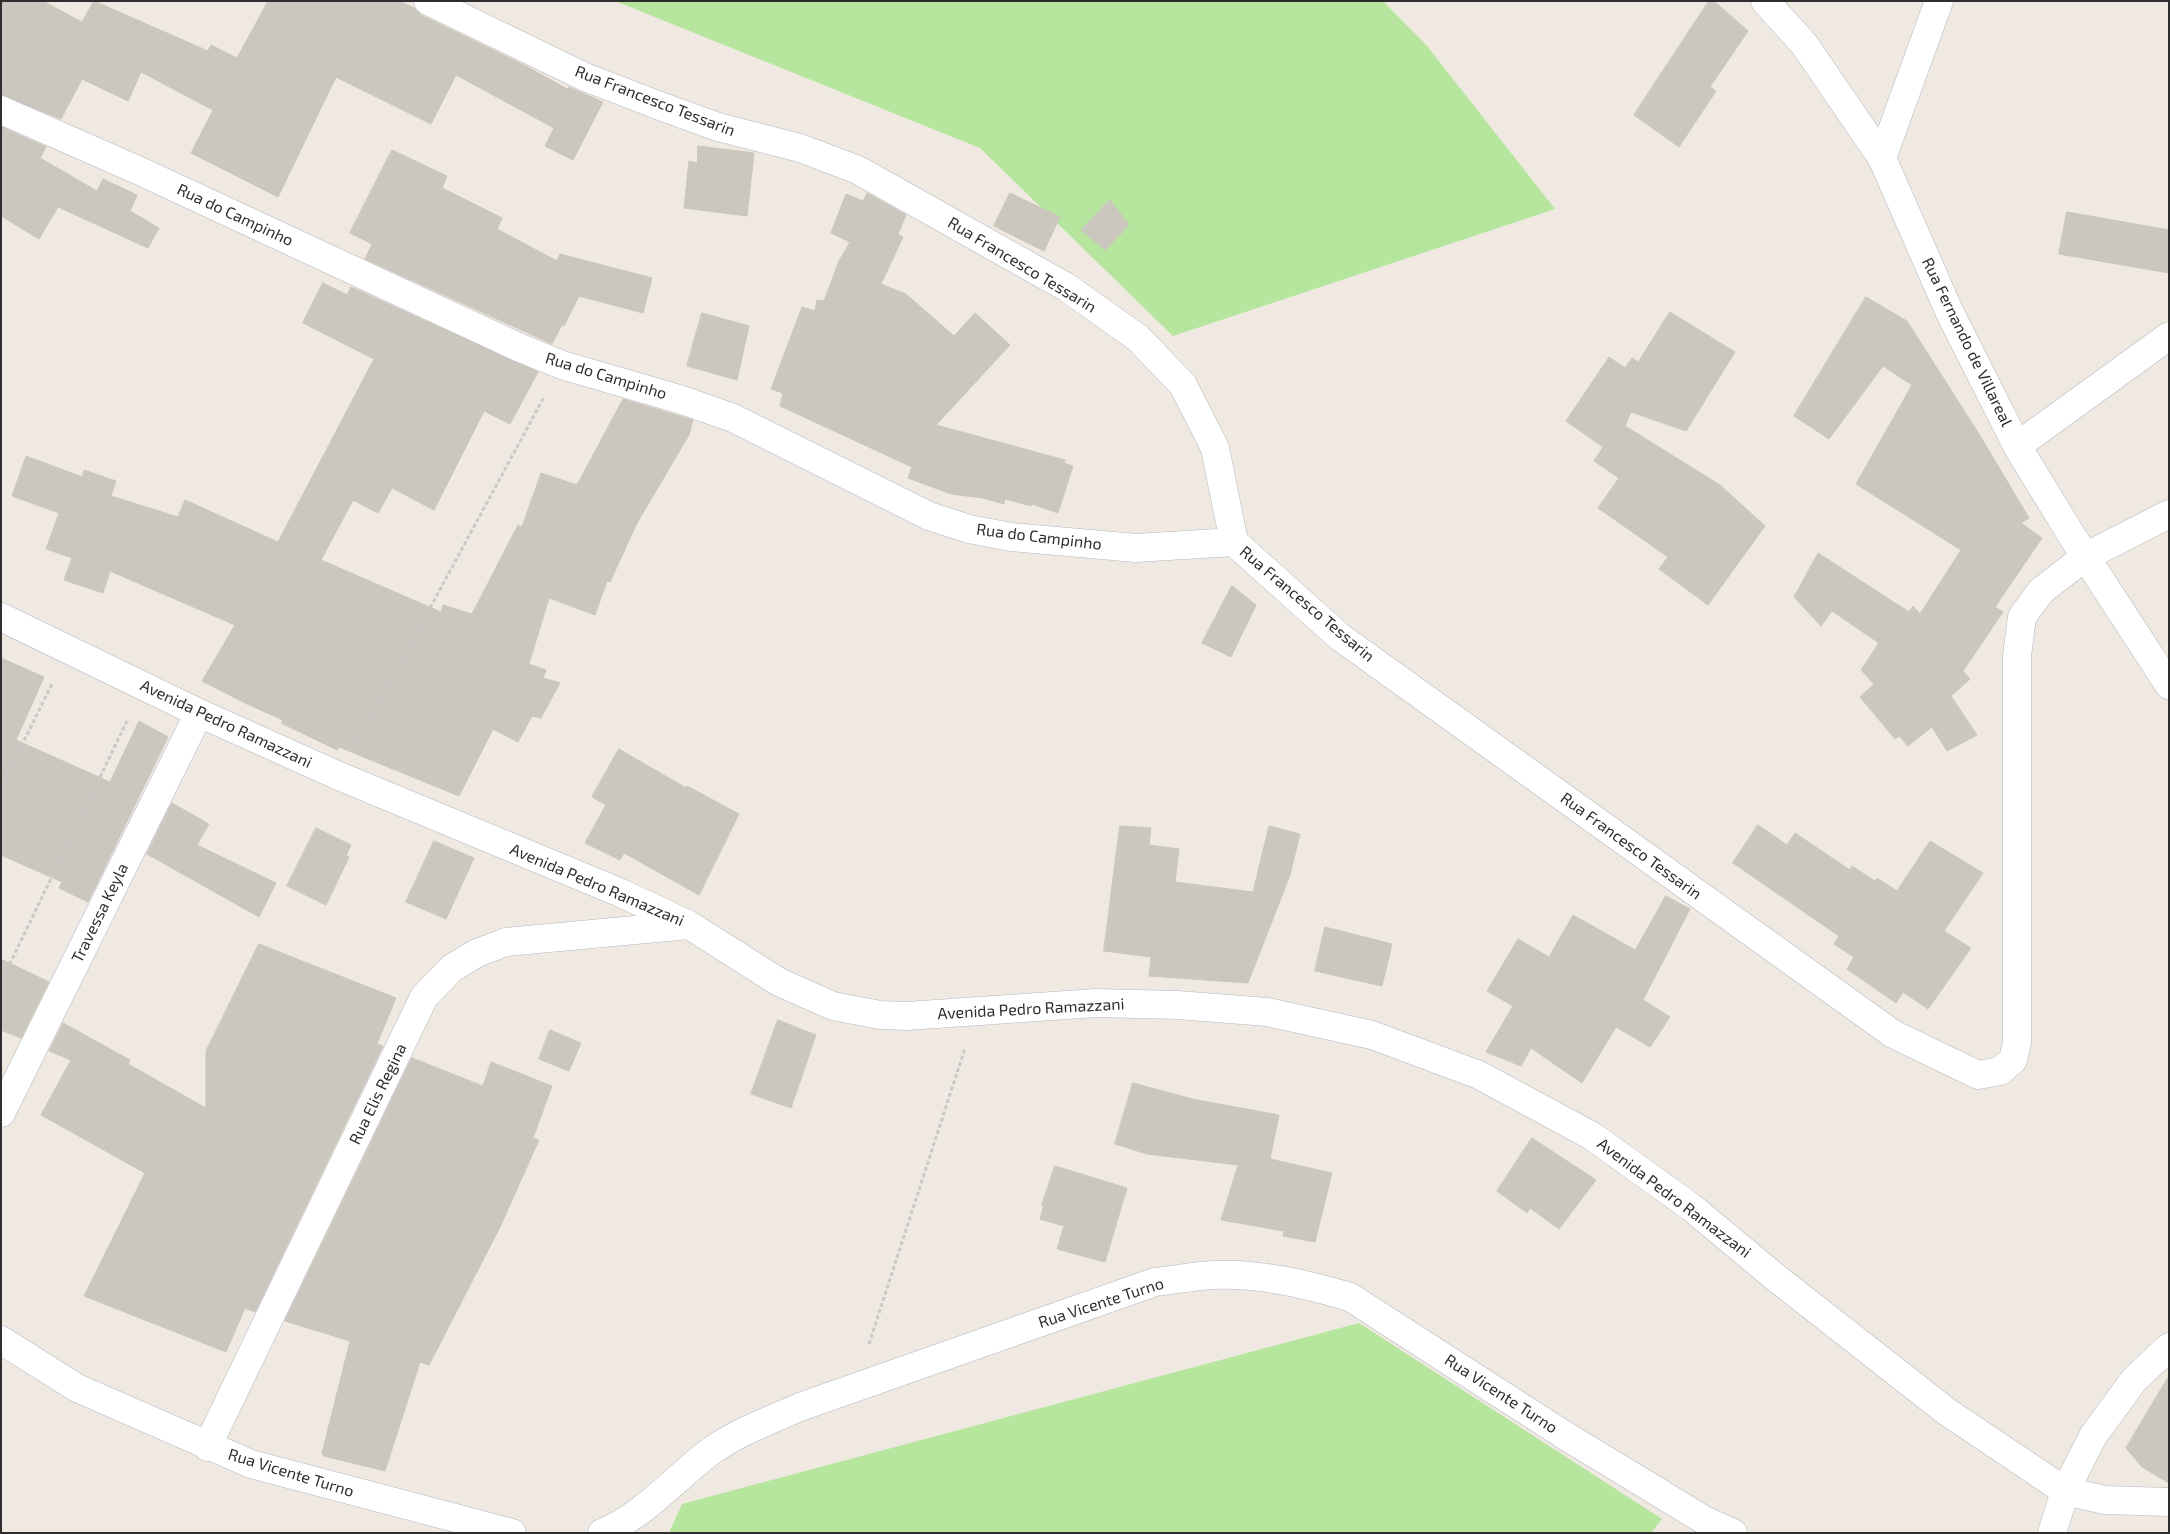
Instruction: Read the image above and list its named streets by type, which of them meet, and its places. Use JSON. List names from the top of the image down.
{
  "streets": {
    "street": [
      "Rua Francesco Tessarin",
      "Rua do Campinho",
      "Rua Fernando de Villareal",
      "Avenida Pedro Ramazzani",
      "Travessa Keyla",
      "Rua Elis Regina",
      "Rua Vicente Turno"
    ]
  },
  "crossings": [
    ["Rua Francesco Tessarin", "Rua do Campinho"],
    ["Rua Francesco Tessarin", "Rua Fernando de Villareal"],
    ["Avenida Pedro Ramazzani", "Travessa Keyla"],
    ["Avenida Pedro Ramazzani", "Rua Elis Regina"],
    ["Rua Elis Regina", "Rua Vicente Turno"]
  ]
}
